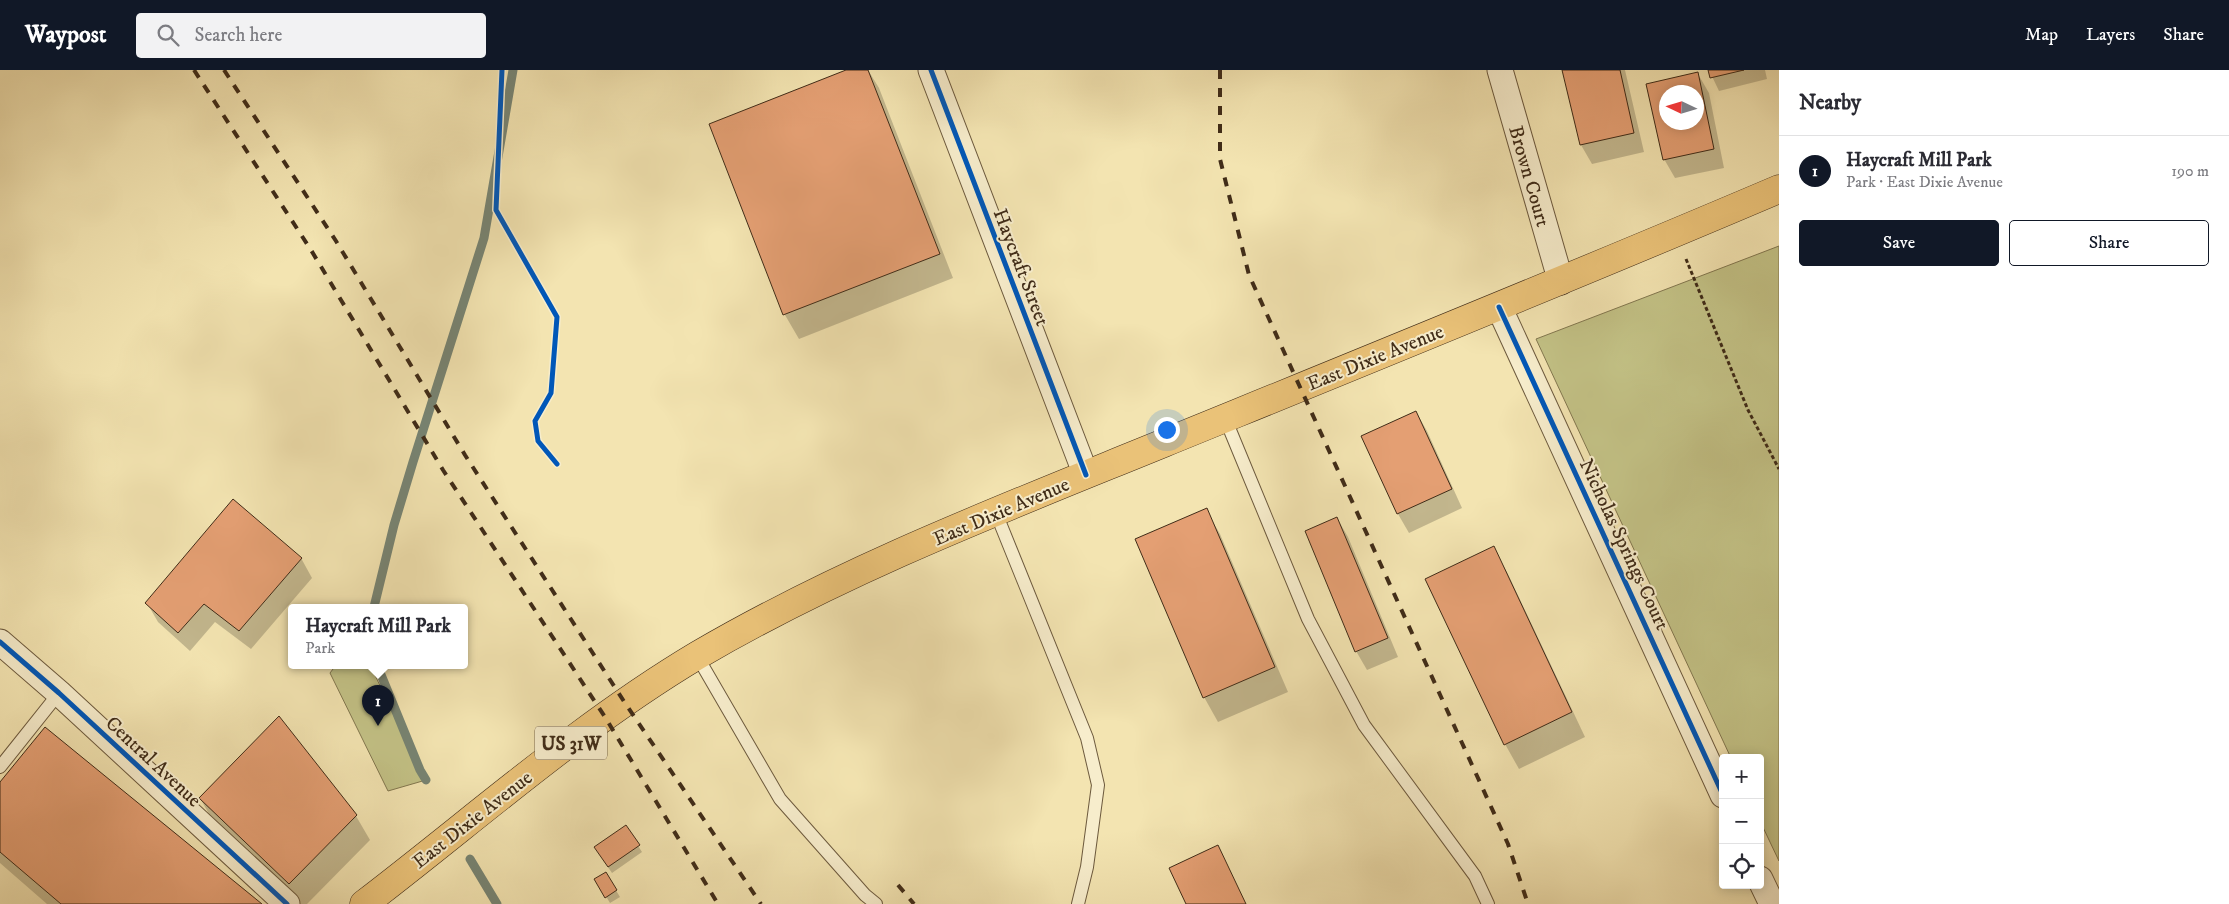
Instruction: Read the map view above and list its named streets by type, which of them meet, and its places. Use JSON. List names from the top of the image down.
{
  "streets": {
    "main road": ["East Dixie Avenue", "US 31W"],
    "street": [
      "Brown Court",
      "Haycraft Street",
      "Nicholas Springs Court",
      "Central Avenue"
    ]
  },
  "crossings": [
    ["Brown Court", "East Dixie Avenue"],
    ["Haycraft Street", "East Dixie Avenue"],
    ["East Dixie Avenue", "Nicholas Springs Court"]
  ],
  "north": "left",
  "page": {
    "header": "Waypost",
    "search": "Search here",
    "nav": ["Map", "Layers", "Share"],
    "heading": "Nearby",
    "list": [
      {
        "mark": "1",
        "name": "Haycraft Mill Park",
        "note": "Park · East Dixie Avenue",
        "value": "190 m"
      }
    ],
    "buttons": ["Save", "Share"],
    "popup": ["Haycraft Mill Park", "Park"],
    "pins": "1",
    "map_buttons": ["+", "−"]
  }
}
